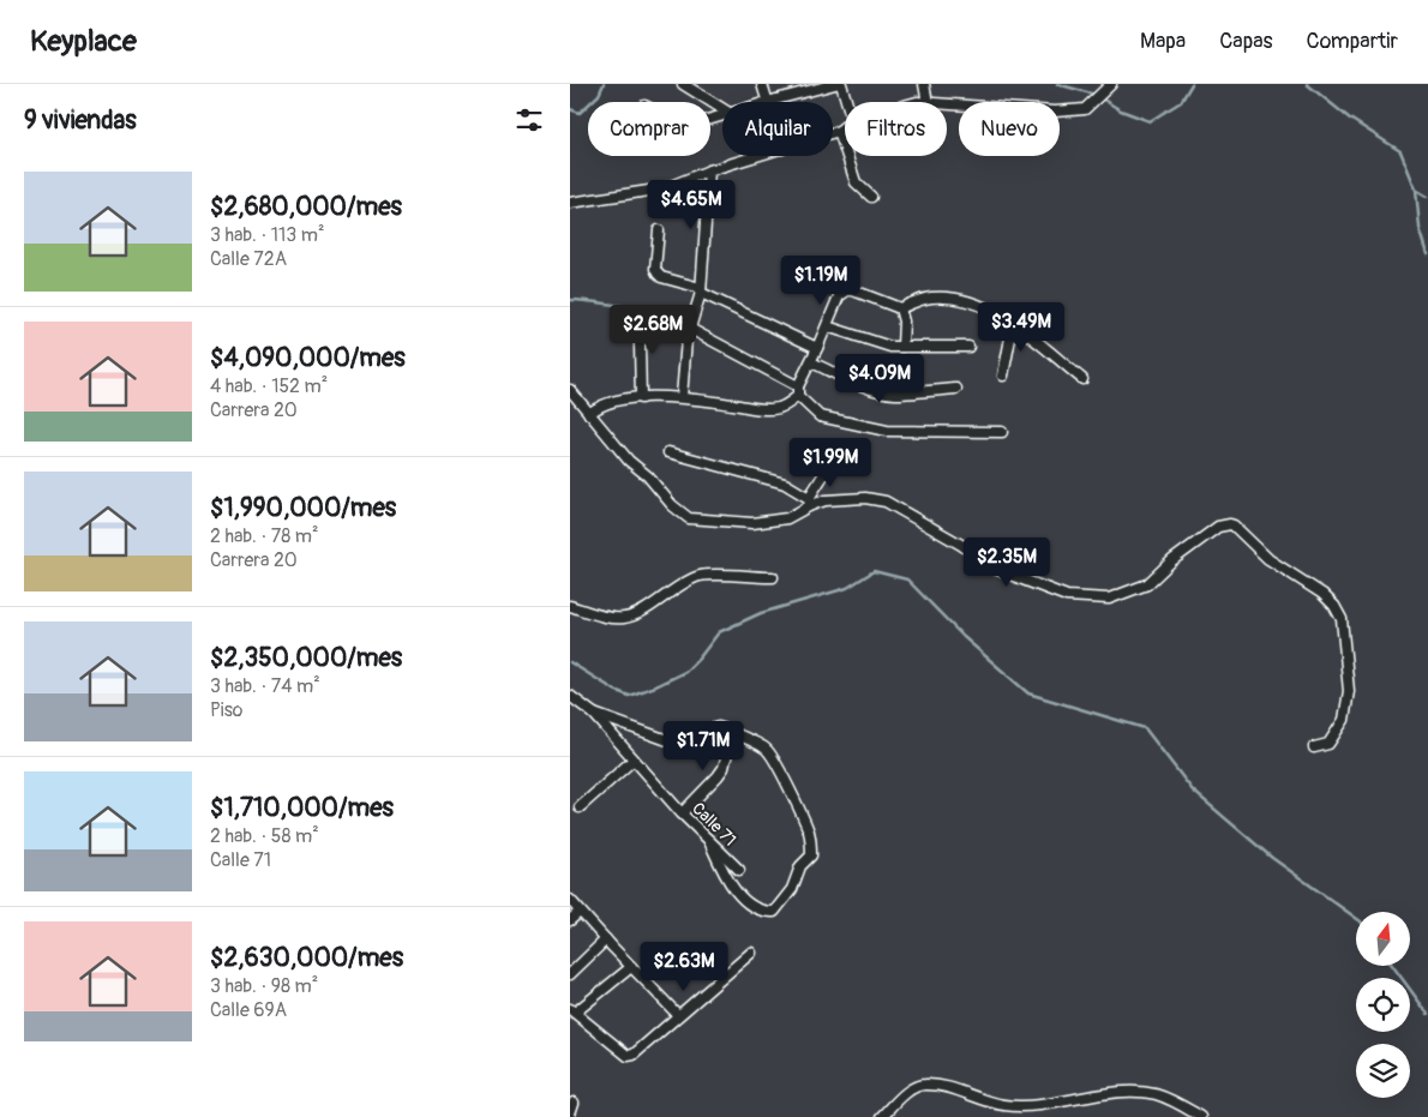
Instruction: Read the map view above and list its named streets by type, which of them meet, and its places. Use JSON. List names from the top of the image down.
{
  "streets": {
    "street": ["Calle 71"]
  },
  "north": "top",
  "page": {
    "header": "Keyplace",
    "nav": ["Mapa", "Capas", "Compartir"],
    "heading": "9 viviendas",
    "chip": [
      "Comprar",
      "Alquilar",
      "Filtros",
      "Nuevo"
    ],
    "list": [
      {
        "name": "$2,680,000/mes",
        "note": "3 hab. · 113 m² · Calle 72A"
      },
      {
        "name": "$4,090,000/mes",
        "note": "4 hab. · 152 m² · Carrera 20"
      },
      {
        "name": "$1,990,000/mes",
        "note": "2 hab. · 78 m² · Carrera 20"
      },
      {
        "name": "$2,350,000/mes",
        "note": "3 hab. · 74 m² · Piso"
      },
      {
        "name": "$1,710,000/mes",
        "note": "2 hab. · 58 m² · Calle 71"
      },
      {
        "name": "$2,630,000/mes",
        "note": "3 hab. · 98 m² · Calle 69A"
      }
    ],
    "price": [
      "$4.65M",
      "$1.19M",
      "$3.49M",
      "$2.68M",
      "$4.09M",
      "$1.99M",
      "$2.35M",
      "$1.71M",
      "$2.63M"
    ]
  }
}
